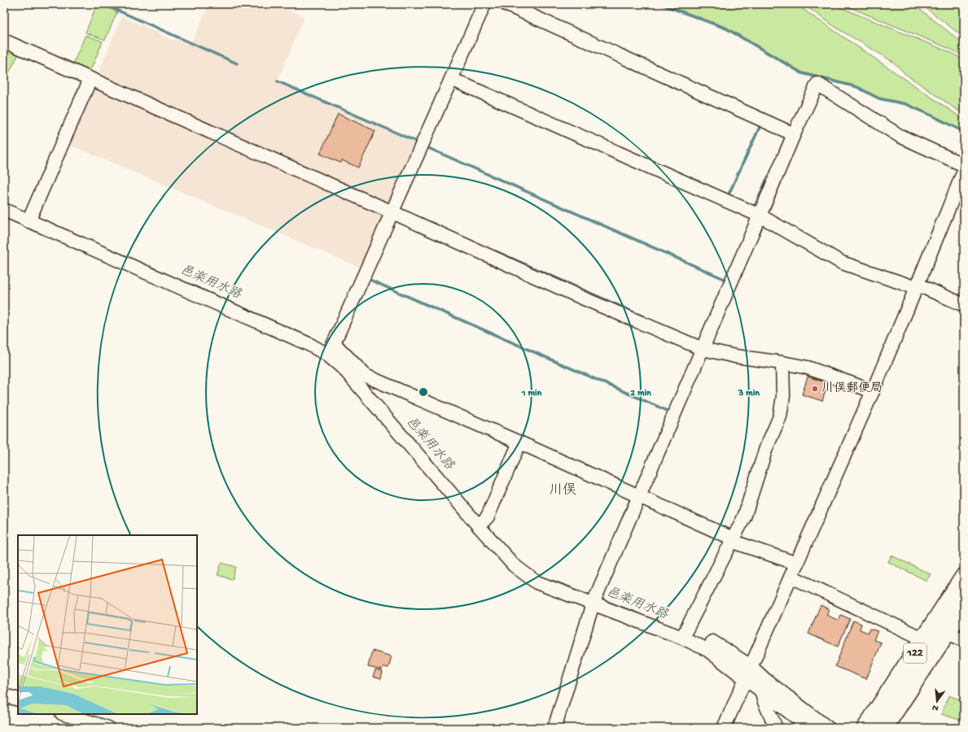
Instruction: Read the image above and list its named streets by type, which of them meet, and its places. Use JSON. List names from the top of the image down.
{
  "streets": {
    "highway": ["122"]
  },
  "districts": ["川俣"],
  "water": ["邑楽用水路"],
  "places": ["川俣郵便局"],
  "north": "bottom",
  "rings": ["1 min", "2 min", "3 min"]
}
